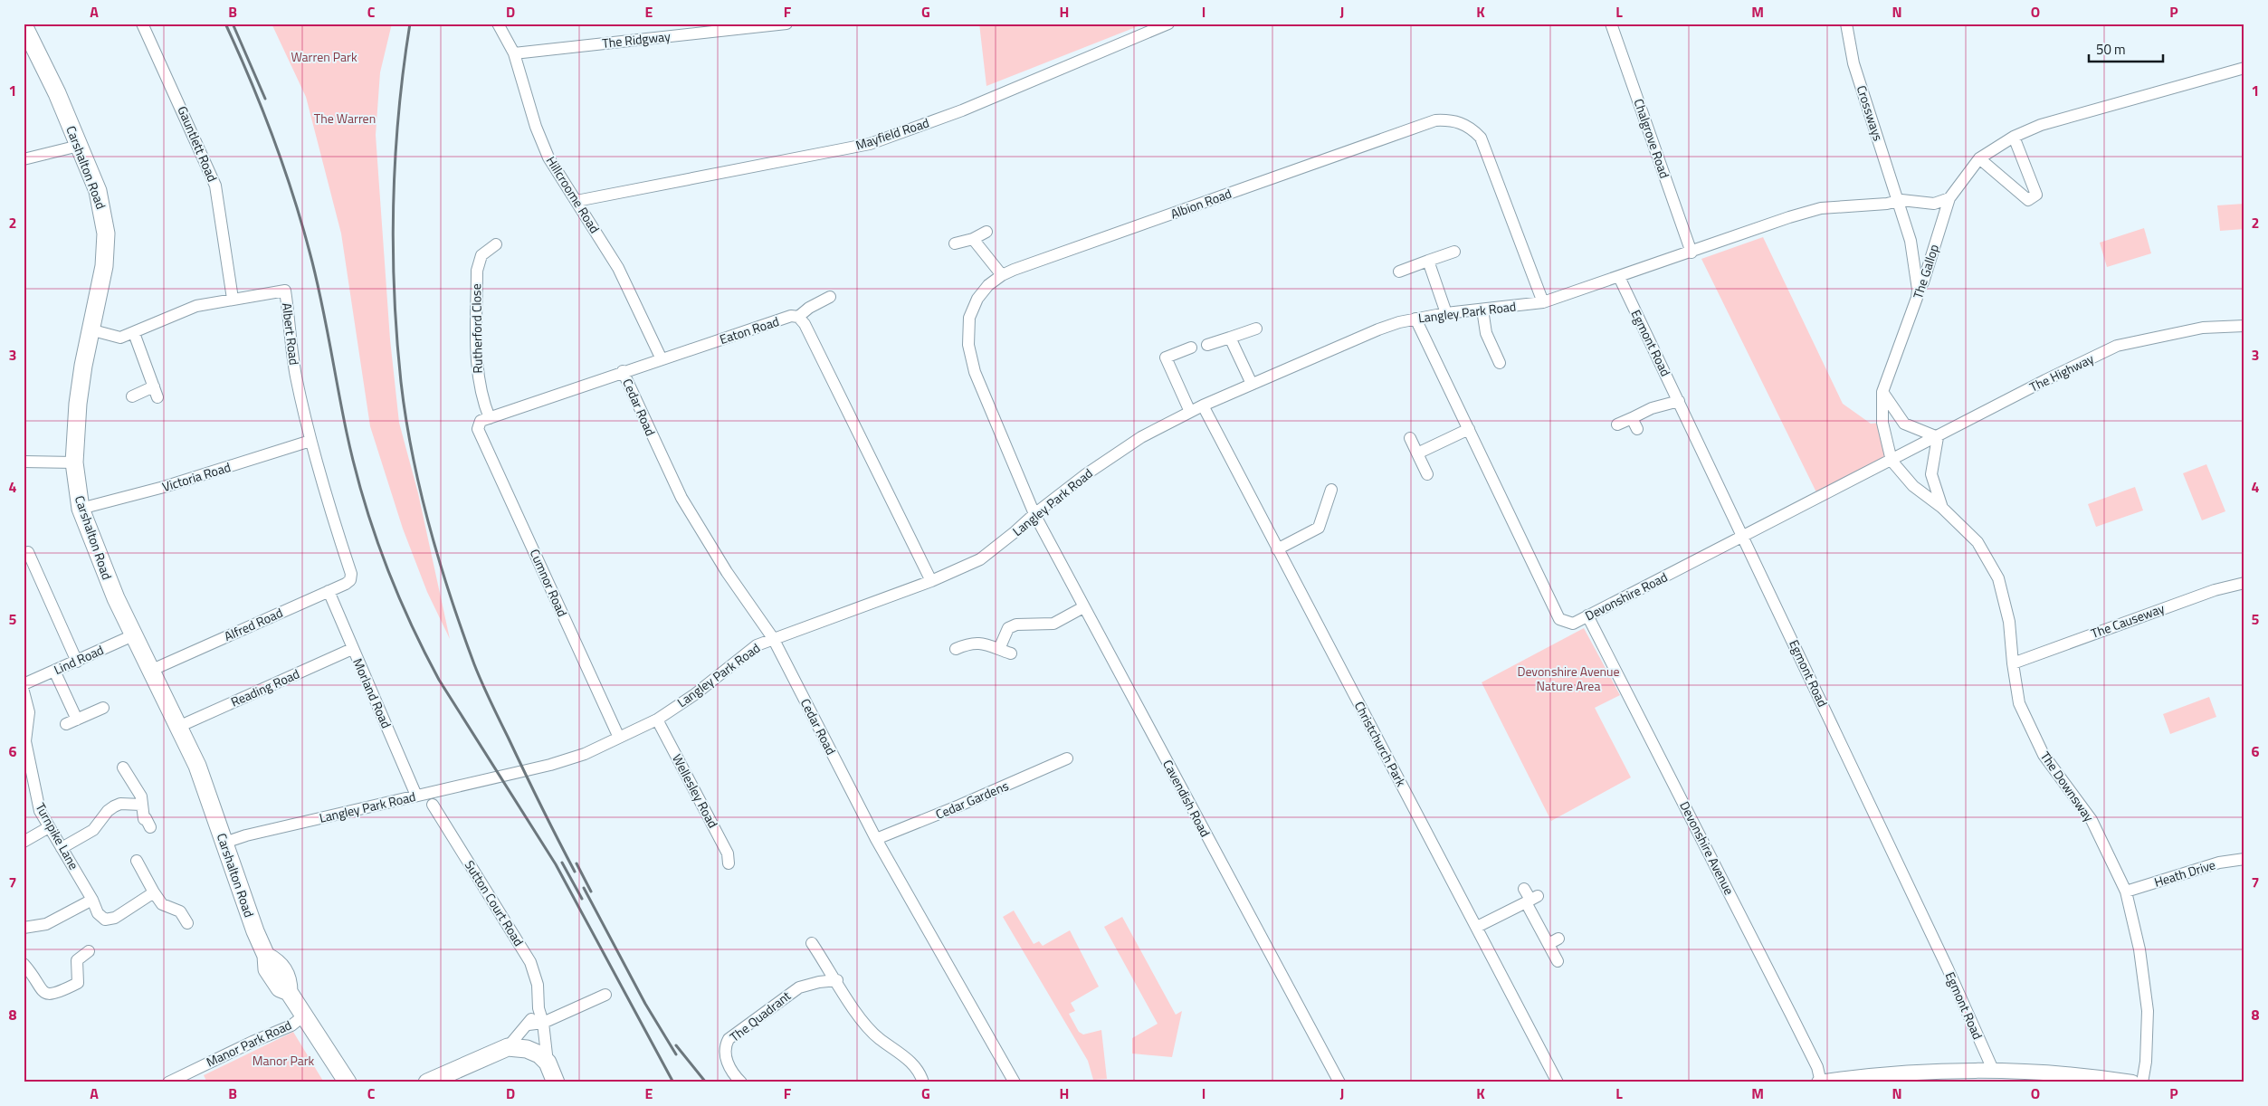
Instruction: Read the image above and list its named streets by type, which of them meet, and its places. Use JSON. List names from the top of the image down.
{
  "streets": {
    "highway": ["Carshalton Road", "Sutton Court Road"],
    "street": [
      "The Ridgway",
      "Crossways",
      "Mayfield Road",
      "Chalgrove Road",
      "Gauntlett Road",
      "Hillcroome Road",
      "Albion Road",
      "The Gallop",
      "Langley Park Road",
      "Rutherford Close",
      "Eaton Road",
      "Albert Road",
      "Egmont Road",
      "The Highway",
      "Cedar Road",
      "Victoria Road",
      "Cumnor Road",
      "Devonshire Road",
      "The Causeway",
      "Alfred Road",
      "Lind Road",
      "Reading Road",
      "Morland Road",
      "Christchurch Park",
      "The Downsway",
      "Wellesley Road",
      "Cavendish Road",
      "Cedar Gardens",
      "Turnpike Lane",
      "Devonshire Avenue",
      "Heath Drive",
      "The Quadrant",
      "Manor Park Road"
    ]
  },
  "crossings": [
    ["The Ridgway", "Hillcroome Road"],
    ["Crossways", "The Gallop"],
    ["Crossways", "Langley Park Road"],
    ["Mayfield Road", "Hillcroome Road"],
    ["Chalgrove Road", "Langley Park Road"],
    ["Gauntlett Road", "Albert Road"],
    ["Carshalton Road", "Langley Park Road"],
    ["Carshalton Road", "Albert Road"],
    ["Carshalton Road", "Victoria Road"],
    ["Carshalton Road", "Alfred Road"],
    ["Carshalton Road", "Lind Road"],
    ["Carshalton Road", "Reading Road"],
    ["Carshalton Road", "Manor Park Road"],
    ["Hillcroome Road", "Eaton Road"],
    ["Albion Road", "Langley Park Road"],
    ["Albion Road", "Cavendish Road"],
    ["The Gallop", "The Highway"],
    ["The Gallop", "Devonshire Road"],
    ["The Gallop", "The Downsway"],
    ["Langley Park Road", "Egmont Road"],
    ["Langley Park Road", "Cedar Road"],
    ["Langley Park Road", "Cumnor Road"],
    ["Langley Park Road", "Devonshire Road"],
    ["Langley Park Road", "Morland Road"],
    ["Langley Park Road", "Christchurch Park"],
    ["Langley Park Road", "Wellesley Road"],
    ["Langley Park Road", "Cavendish Road"],
    ["Rutherford Close", "Eaton Road"],
    ["Eaton Road", "Cedar Road"],
    ["Eaton Road", "Cumnor Road"],
    ["Albert Road", "Victoria Road"],
    ["Albert Road", "Alfred Road"],
    ["Egmont Road", "Devonshire Road"],
    ["The Highway", "Devonshire Road"],
    ["The Highway", "The Downsway"],
    ["Cedar Road", "Cedar Gardens"],
    ["Devonshire Road", "The Downsway"],
    ["Devonshire Road", "Devonshire Avenue"],
    ["The Causeway", "The Downsway"],
    ["Alfred Road", "Morland Road"],
    ["Reading Road", "Morland Road"],
    ["The Downsway", "Heath Drive"]
  ],
  "parks": [
    "Warren Park",
    "The Warren",
    "Devonshire Avenue Nature Area",
    "Manor Park"
  ],
  "scale_bar": "50 m",
  "grid": {
    "columns": [
      "A",
      "B",
      "C",
      "D",
      "E",
      "F",
      "G",
      "H",
      "I",
      "J",
      "K",
      "L",
      "M",
      "N",
      "O",
      "P"
    ],
    "rows": [
      "1",
      "2",
      "3",
      "4",
      "5",
      "6",
      "7",
      "8"
    ]
  }
}
